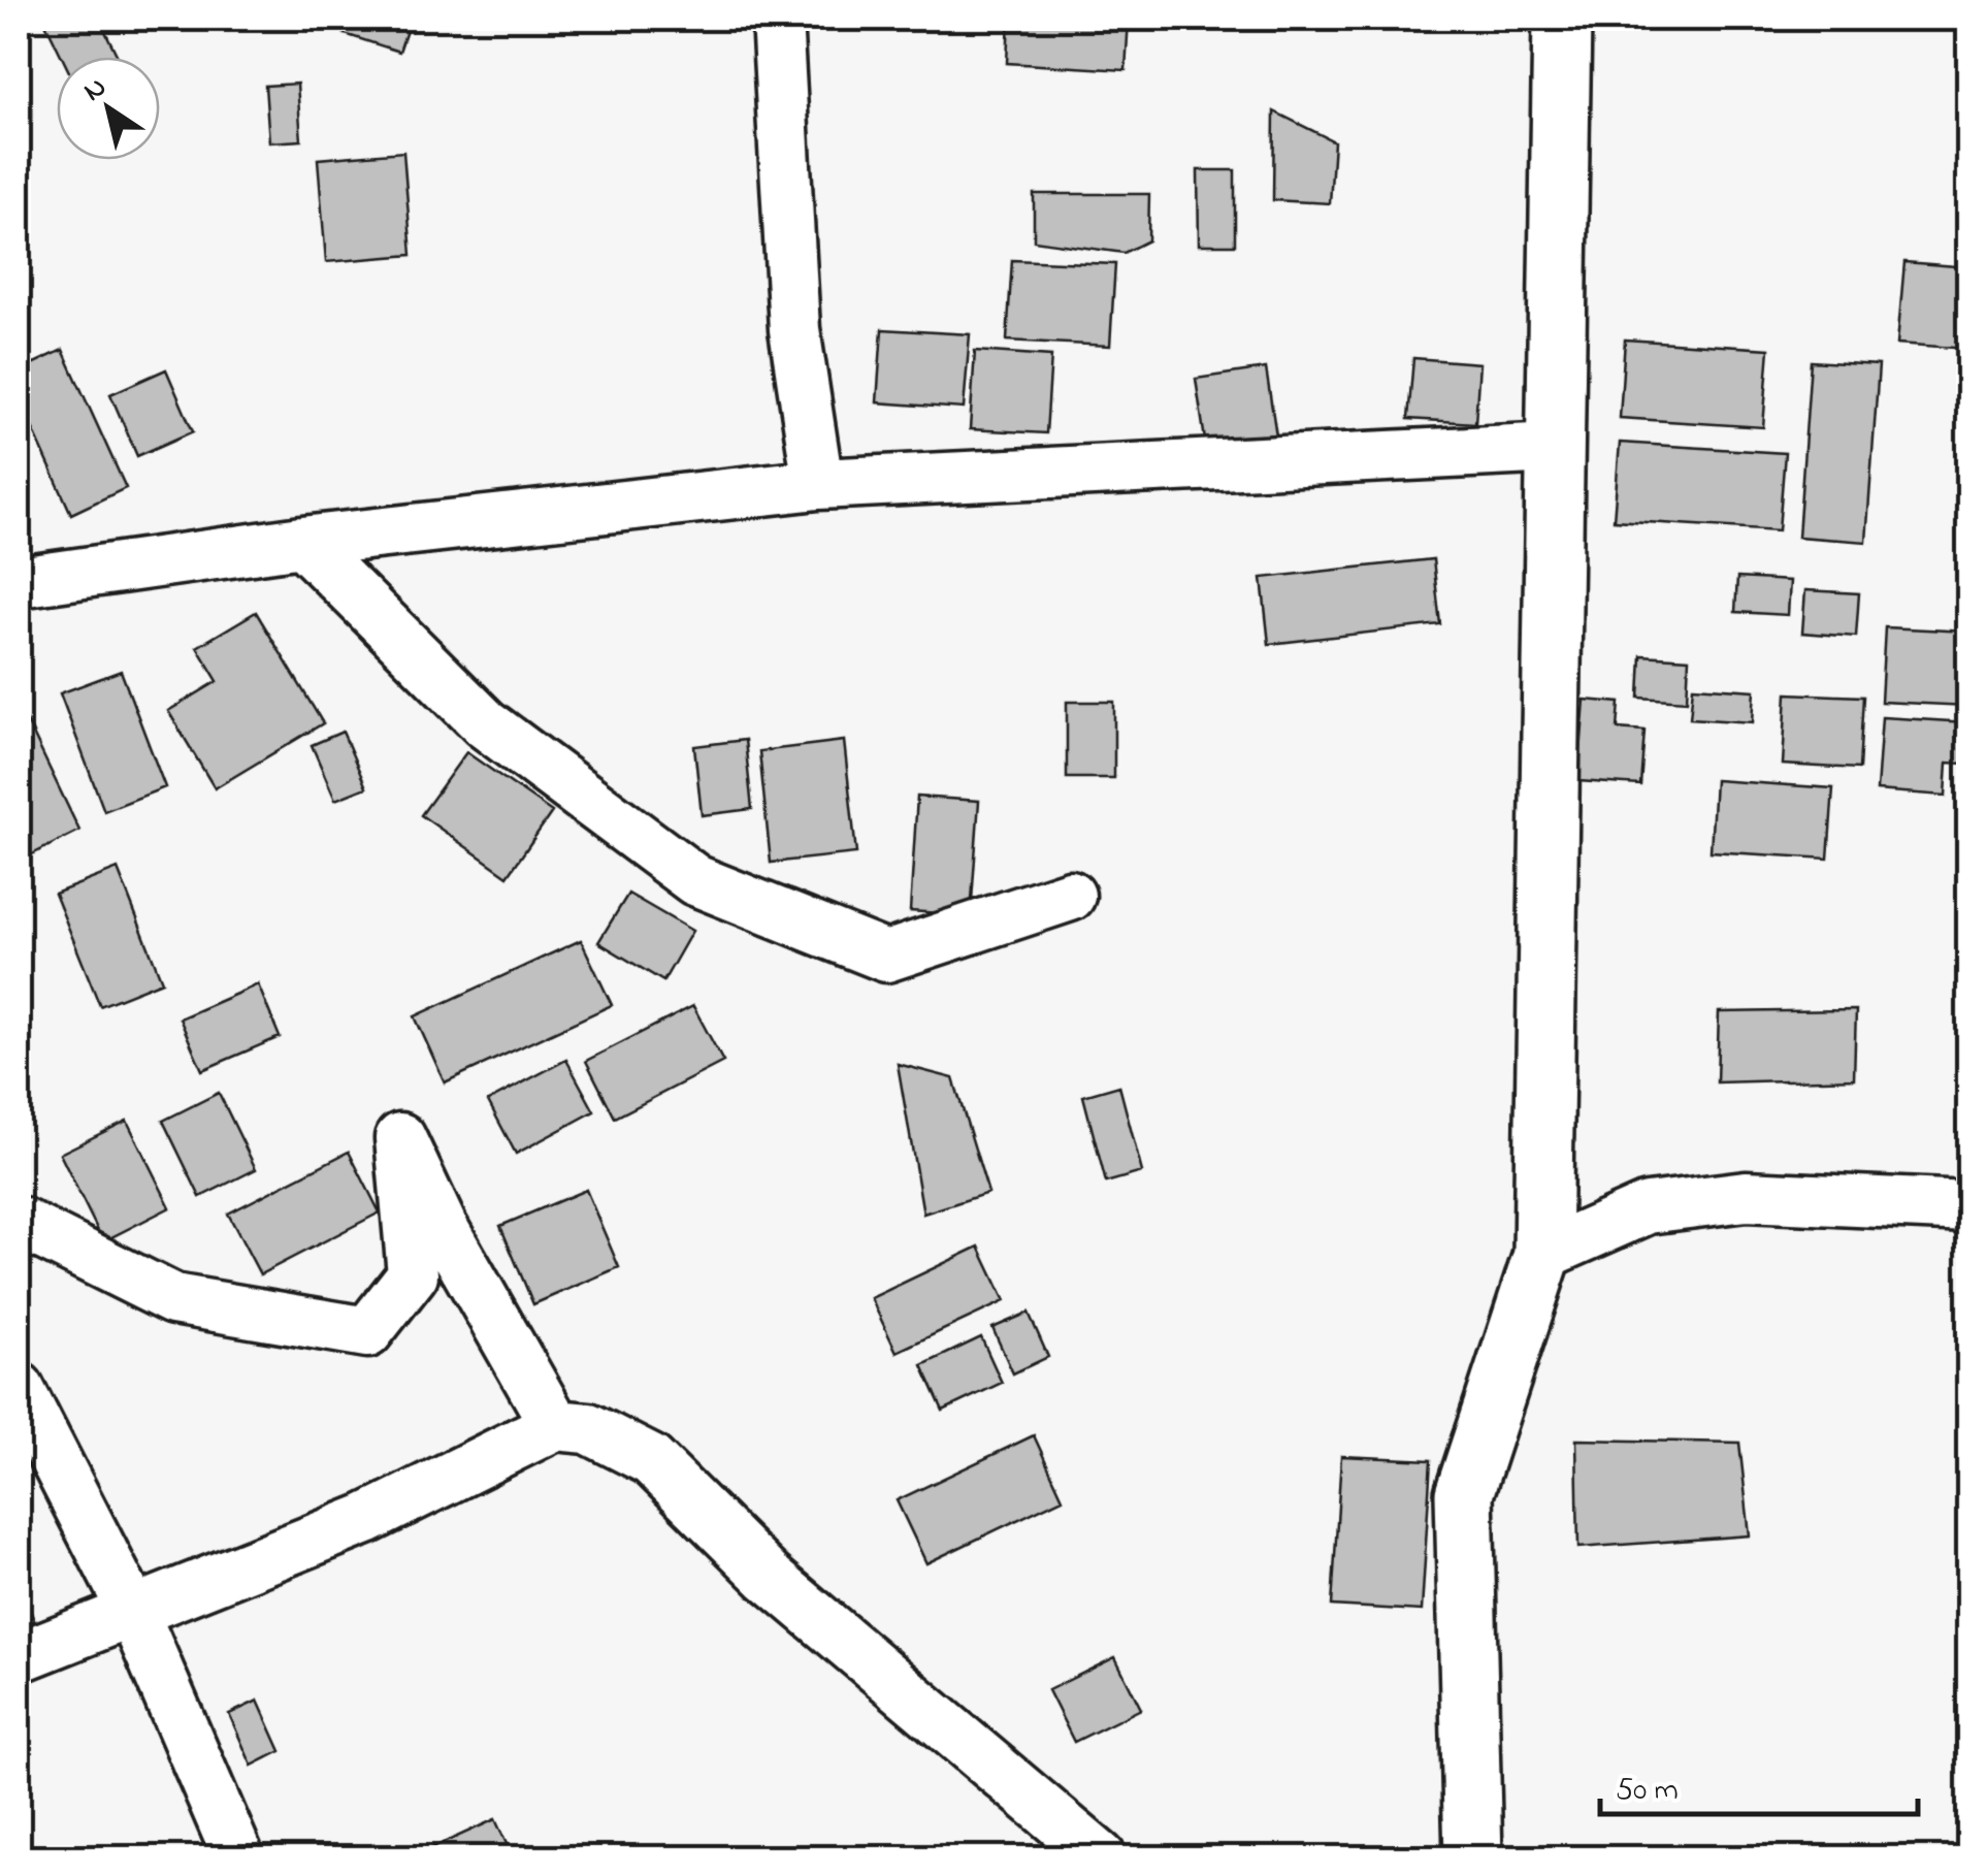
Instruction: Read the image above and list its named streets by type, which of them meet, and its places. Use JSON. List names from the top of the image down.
{
  "scale_bar": "50 m",
  "north": "top left"
}
